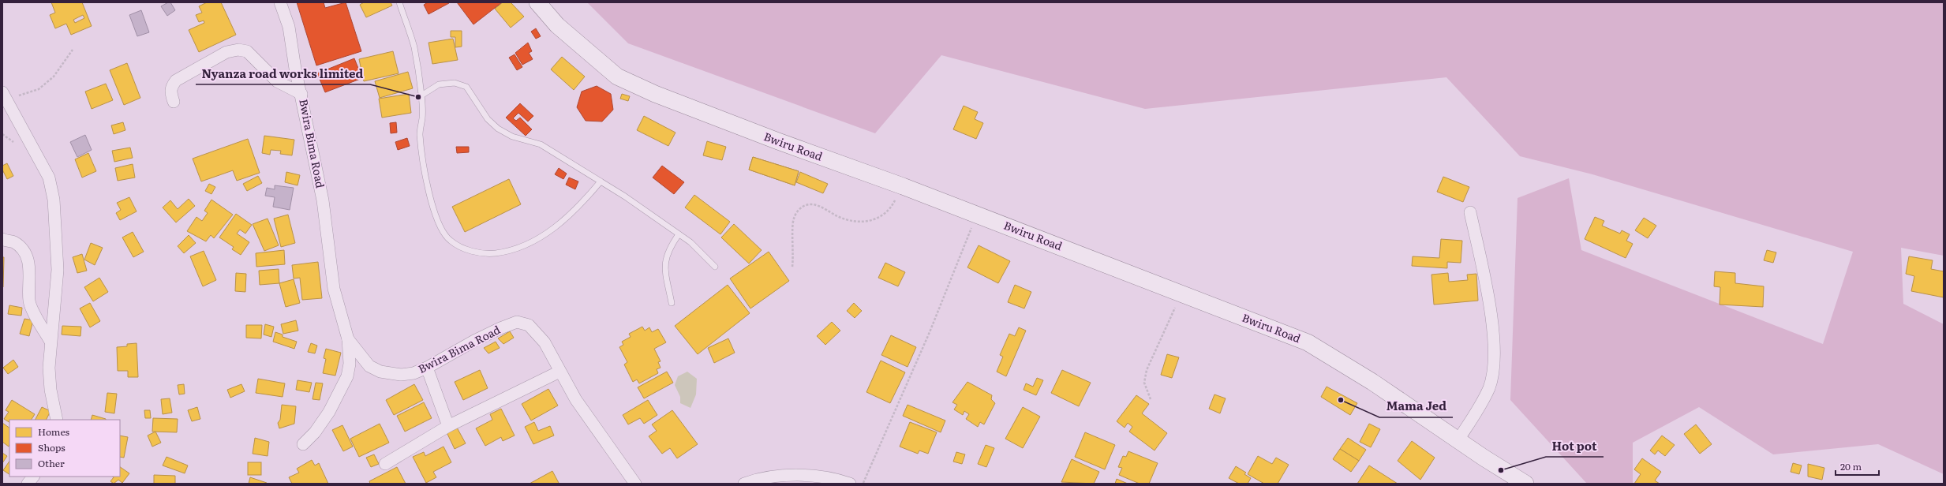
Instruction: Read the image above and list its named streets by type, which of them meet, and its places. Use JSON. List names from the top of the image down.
{
  "streets": {
    "main road": ["Bwiru Road"],
    "street": ["Bwira Bima Road"]
  },
  "places": ["Nyanza road works limited", "Mama Jed", "Hot pot"],
  "legend": ["Homes", "Shops", "Other"],
  "scale_bar": "20 m"
}
